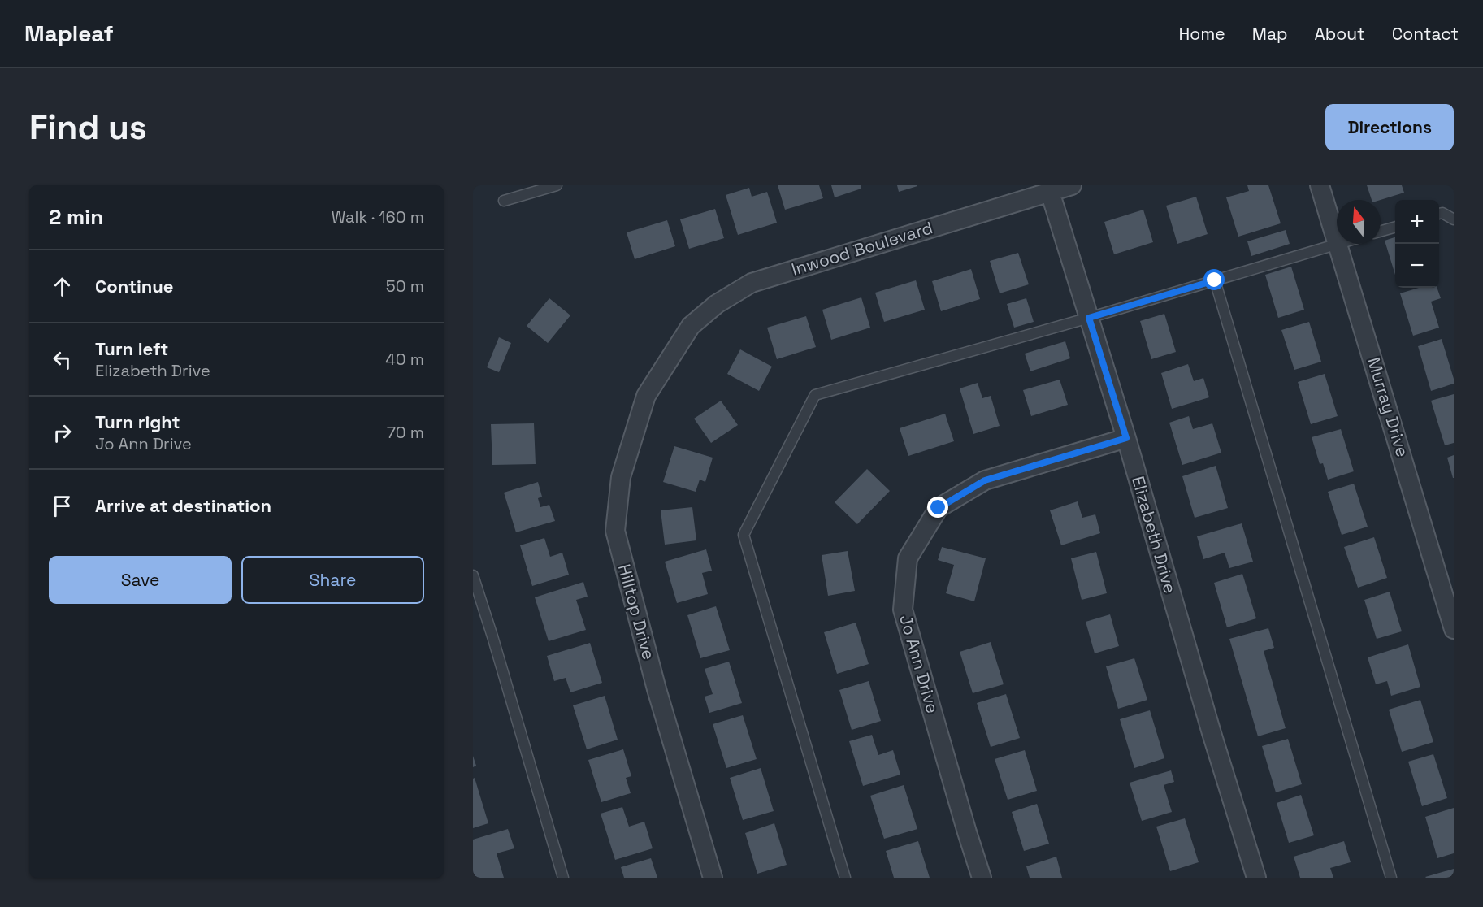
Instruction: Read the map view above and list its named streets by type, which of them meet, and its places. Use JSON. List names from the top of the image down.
{
  "streets": {
    "street": [
      "Inwood Boulevard",
      "Murray Drive",
      "Elizabeth Drive",
      "Hilltop Drive",
      "Jo Ann Drive"
    ]
  },
  "crossings": [
    ["Inwood Boulevard", "Elizabeth Drive"],
    ["Inwood Boulevard", "Hilltop Drive"],
    ["Elizabeth Drive", "Jo Ann Drive"]
  ],
  "north": "top",
  "page": {
    "header": "Mapleaf",
    "nav": [
      "Home",
      "Map",
      "About",
      "Contact"
    ],
    "buttons": [
      "Directions",
      ["Save", "Share"]
    ],
    "title": "Find us",
    "heading": ["2 min", "Walk · 160 m"],
    "map_buttons": ["+", "−"],
    "list": [
      ["Continue", "50 m"],
      ["Turn left", "Elizabeth Drive", "40 m"],
      ["Turn right", "Jo Ann Drive", "70 m"],
      "Arrive at destination"
    ]
  }
}
